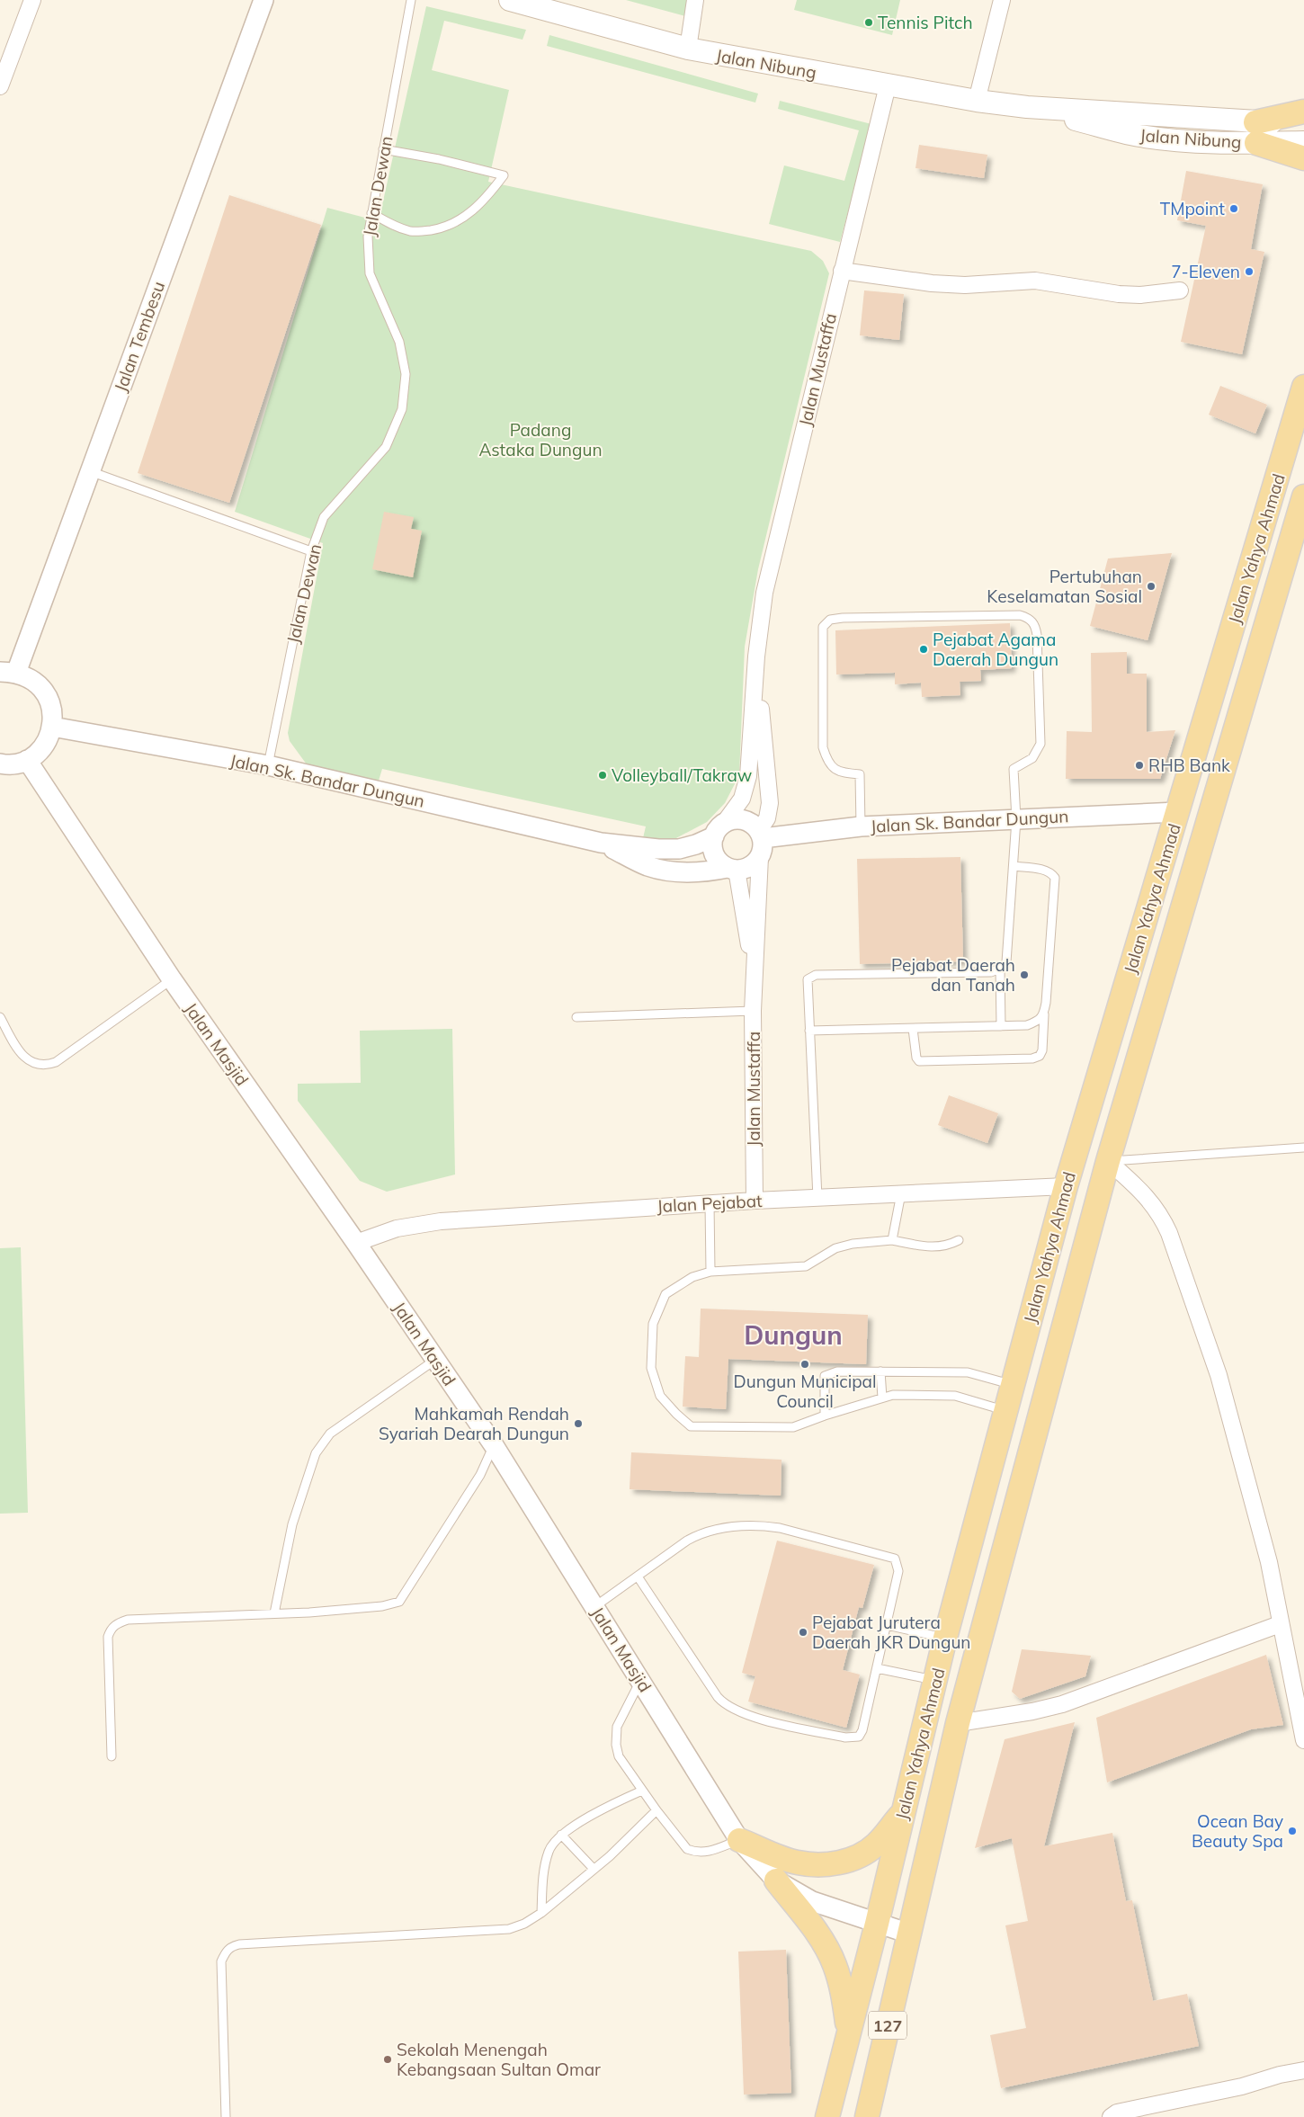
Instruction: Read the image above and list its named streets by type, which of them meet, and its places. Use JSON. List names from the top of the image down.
{
  "streets": {
    "main road": ["Jalan Nibung", "Jalan Yahya Ahmad", "127"],
    "street": [
      "Jalan Tembesu",
      "Jalan Mustaffa",
      "Jalan Sk. Bandar Dungun",
      "Jalan Masjid",
      "Jalan Pejabat"
    ],
    "lane": ["Jalan Dewan"]
  },
  "crossings": [
    ["Jalan Nibung", "Jalan Mustaffa"],
    ["Jalan Dewan", "Jalan Sk. Bandar Dungun"],
    ["Jalan Mustaffa", "Jalan Sk. Bandar Dungun"],
    ["Jalan Mustaffa", "Jalan Pejabat"],
    ["Jalan Yahya Ahmad", "Jalan Sk. Bandar Dungun"],
    ["Jalan Yahya Ahmad", "Jalan Masjid"],
    ["Jalan Yahya Ahmad", "Jalan Pejabat"],
    ["Jalan Masjid", "Jalan Pejabat"]
  ],
  "districts": ["Dungun"],
  "parks": ["Padang Astaka Dungun"],
  "places": [
    "Tennis Pitch",
    "TMpoint",
    "7-Eleven",
    "Pertubuhan Keselamatan Sosial",
    "Pejabat Agama Daerah Dungun",
    "RHB Bank",
    "Volleyball/Takraw",
    "Pejabat Daerah dan Tanah",
    "Dungun Municipal Council",
    "Mahkamah Rendah Syariah Dearah Dungun",
    "Pejabat Jurutera Daerah JKR Dungun",
    "Ocean Bay Beauty Spa",
    "Sekolah Menengah Kebangsaan Sultan Omar"
  ]
}
